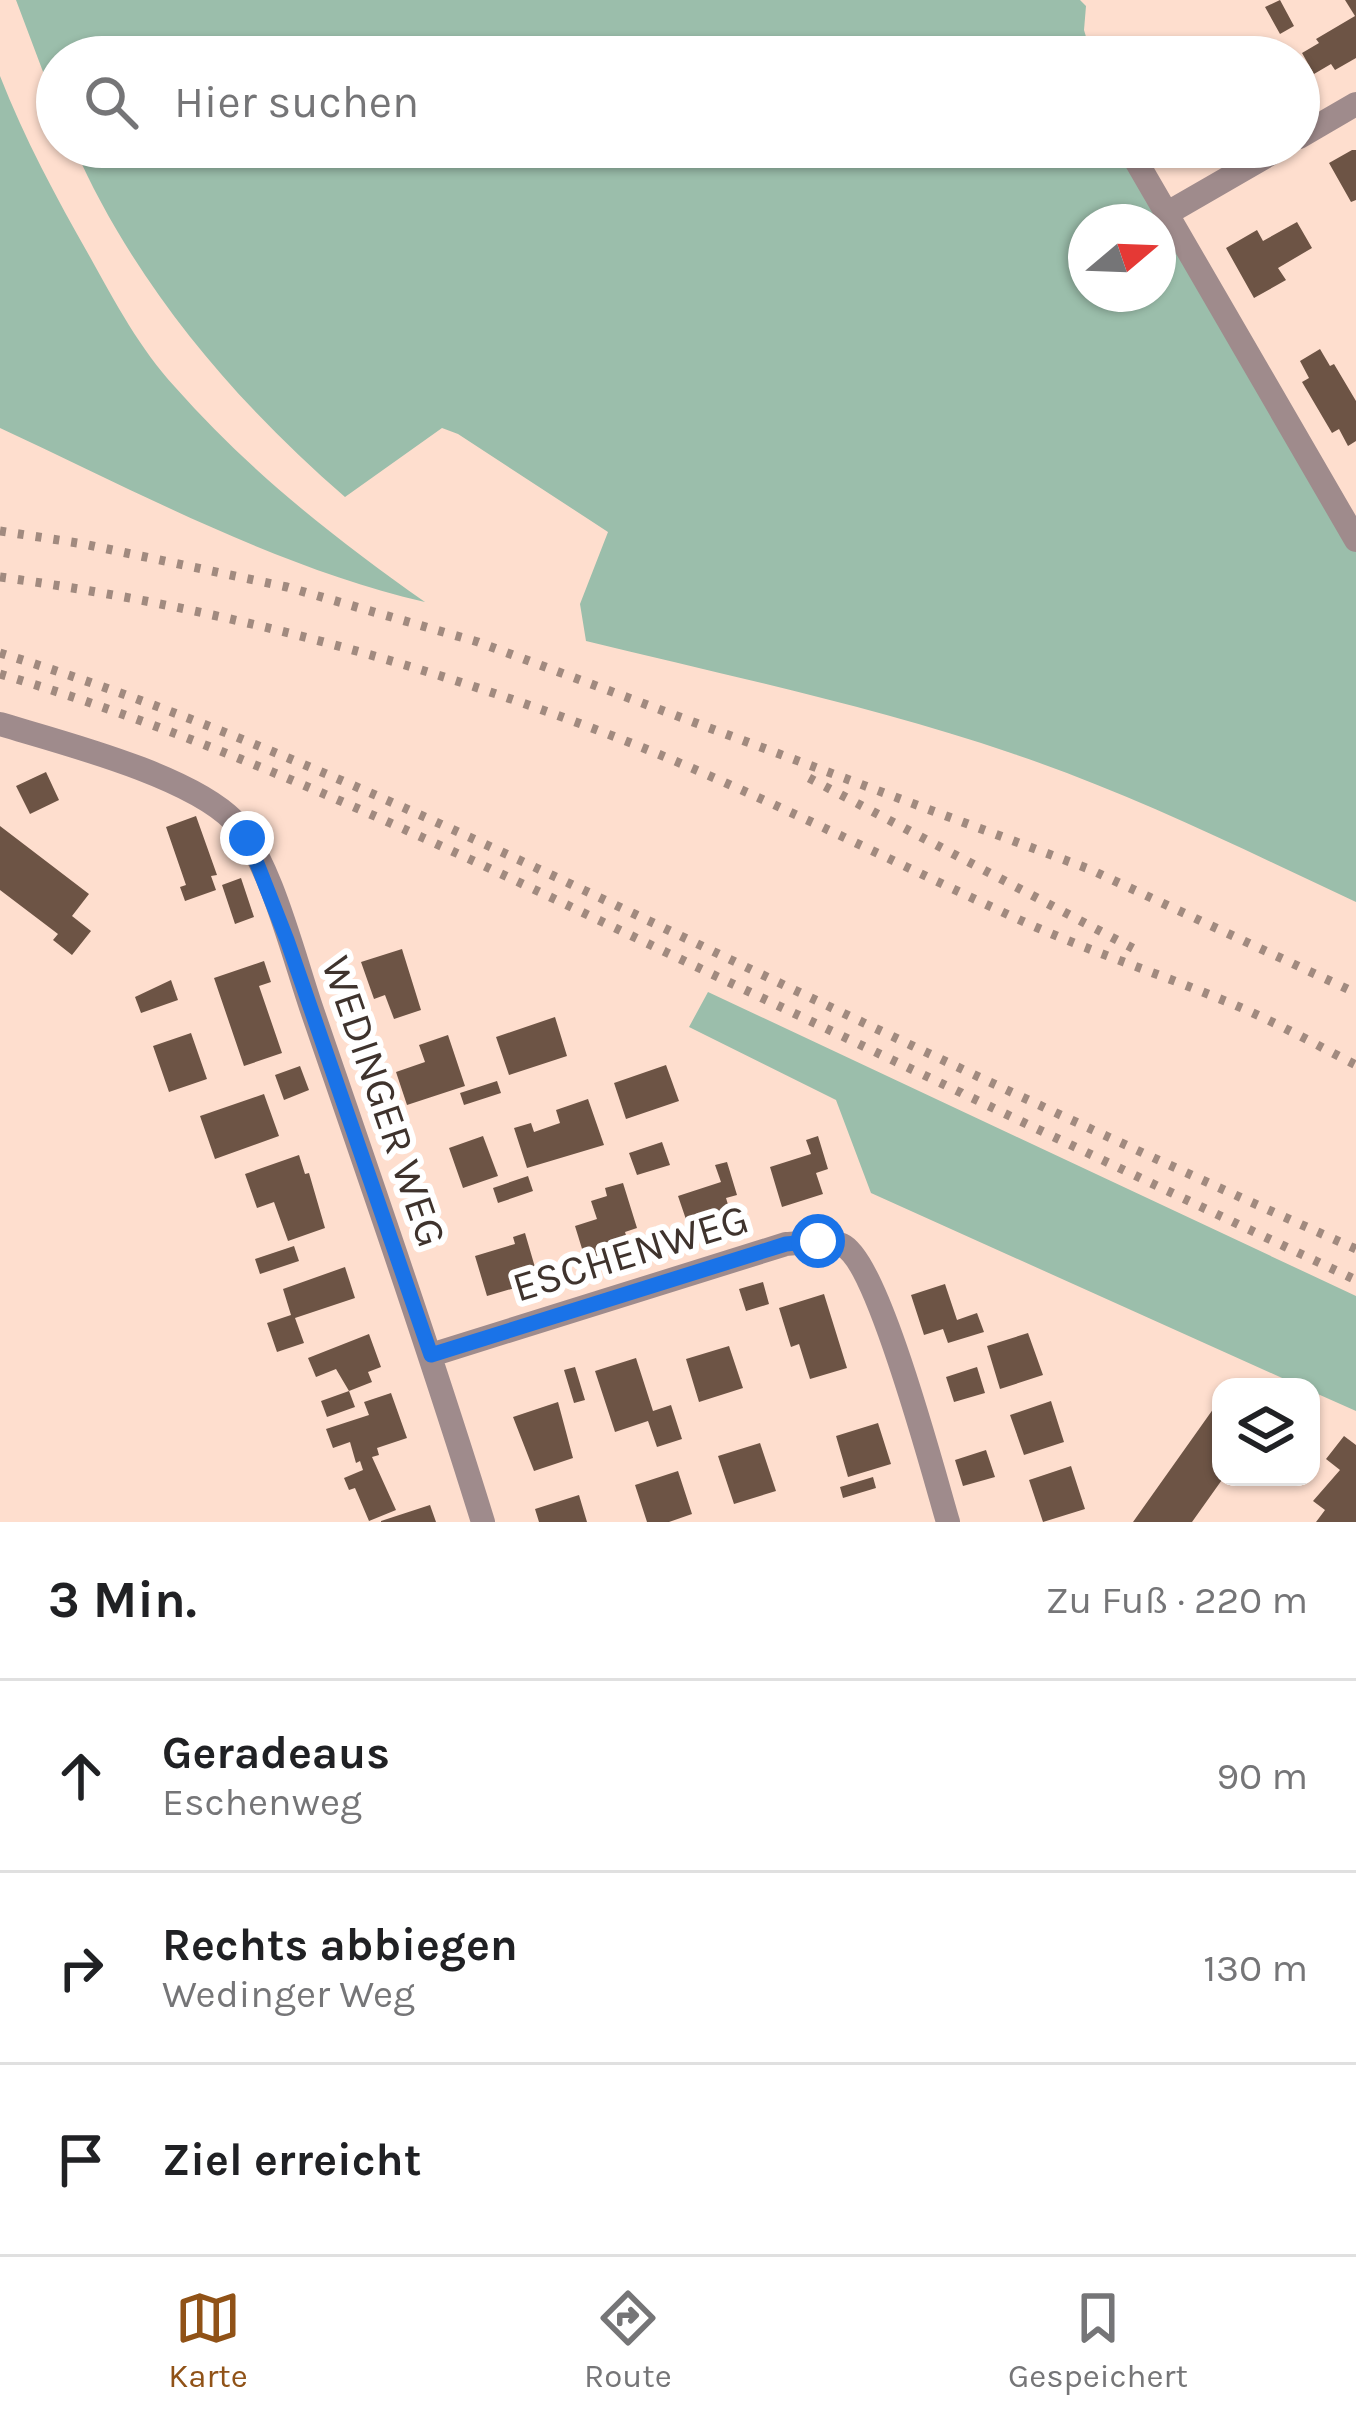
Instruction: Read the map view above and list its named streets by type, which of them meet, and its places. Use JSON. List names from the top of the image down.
{
  "streets": {
    "street": ["WEDINGER WEG", "ESCHENWEG"]
  },
  "crossings": [
    ["WEDINGER WEG", "ESCHENWEG"]
  ],
  "north": "right",
  "page": {
    "search": "Hier suchen",
    "heading": ["3 Min.", "Zu Fuß · 220 m"],
    "list": [
      ["Geradeaus", "Eschenweg", "90 m"],
      ["Rechts abbiegen", "Wedinger Weg", "130 m"],
      "Ziel erreicht"
    ],
    "nav": ["Karte", "Route", "Gespeichert"]
  }
}
